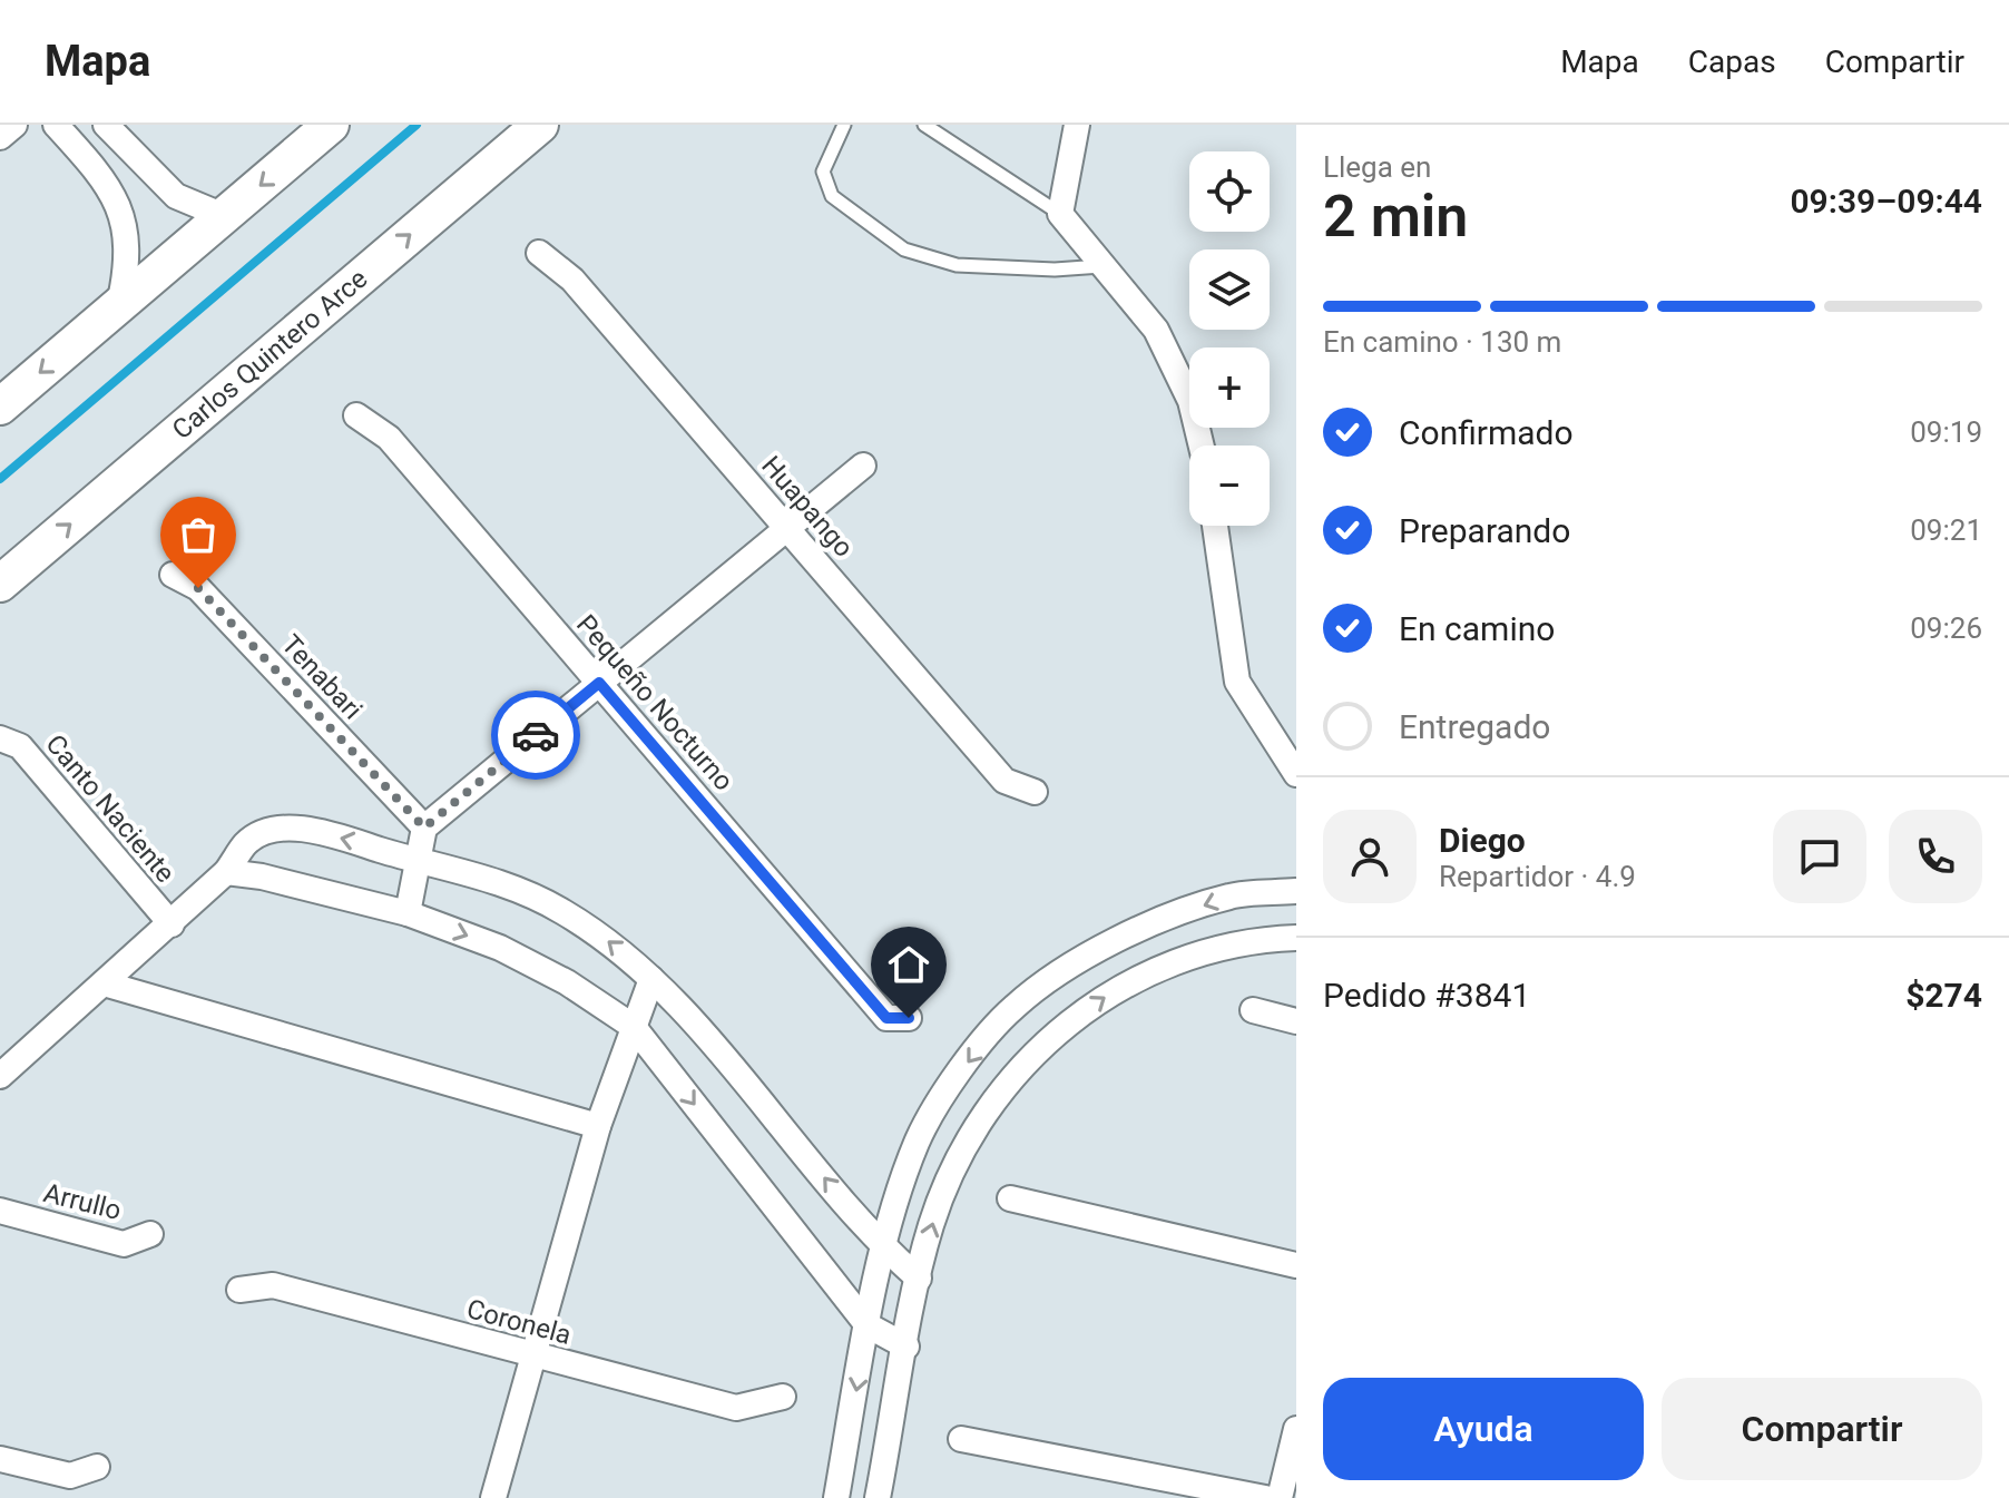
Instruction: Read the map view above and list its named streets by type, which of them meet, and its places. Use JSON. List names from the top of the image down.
{
  "streets": {
    "main road": ["Carlos Quintero Arce"],
    "street": [
      "Huapango",
      "Tenabari",
      "Pequeño Nocturno",
      "Canto Naciente",
      "Arrullo",
      "Coronela"
    ]
  },
  "page": {
    "header": "Mapa",
    "nav": ["Mapa", "Capas", "Compartir"],
    "heading": ["2 min", "Llega en", "09:39–09:44"],
    "panel": [
      "Diego",
      "Repartidor · 4.9",
      "Pedido #3841",
      "$274"
    ],
    "map_buttons": ["+", "−"],
    "bar": "En camino · 130 m",
    "list": [
      ["Confirmado", "09:19"],
      ["Preparando", "09:21"],
      ["En camino", "09:26"],
      "Entregado"
    ],
    "buttons": ["Ayuda", "Compartir"]
  }
}
